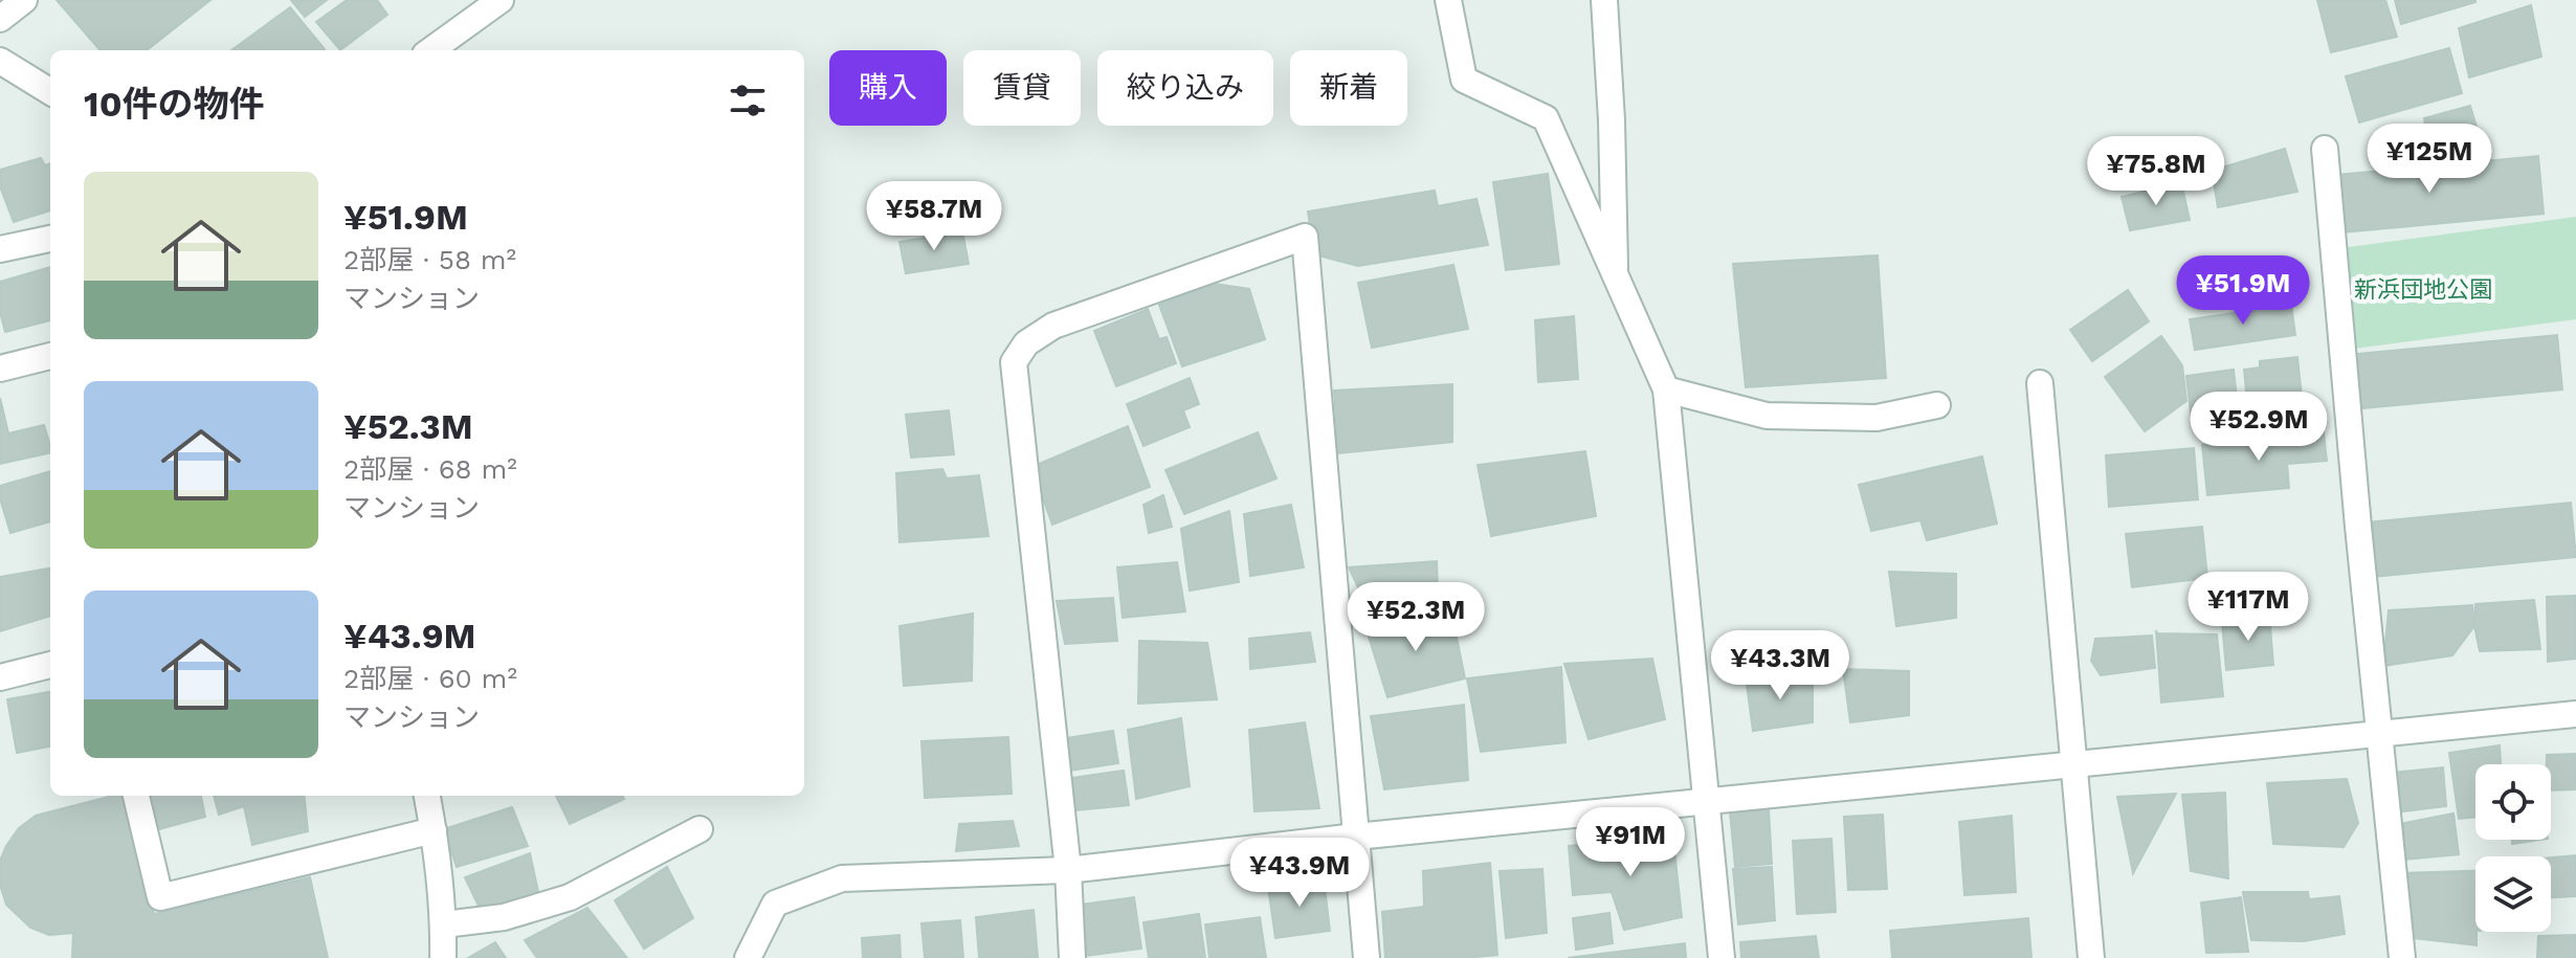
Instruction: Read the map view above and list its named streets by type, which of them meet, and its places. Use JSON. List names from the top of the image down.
{
  "parks": ["新浜団地公園"],
  "page": {
    "chip": [
      "購入",
      "賃貸",
      "絞り込み",
      "新着"
    ],
    "heading": "10件の物件",
    "price": [
      "¥125M",
      "¥75.8M",
      "¥58.7M",
      "¥51.9M",
      "¥52.9M",
      "¥117M",
      "¥52.3M",
      "¥43.3M",
      "¥91M",
      "¥43.9M"
    ],
    "list": [
      {
        "name": "¥51.9M",
        "note": "2部屋 · 58 m² · マンション"
      },
      {
        "name": "¥52.3M",
        "note": "2部屋 · 68 m² · マンション"
      },
      {
        "name": "¥43.9M",
        "note": "2部屋 · 60 m² · マンション"
      }
    ]
  }
}
